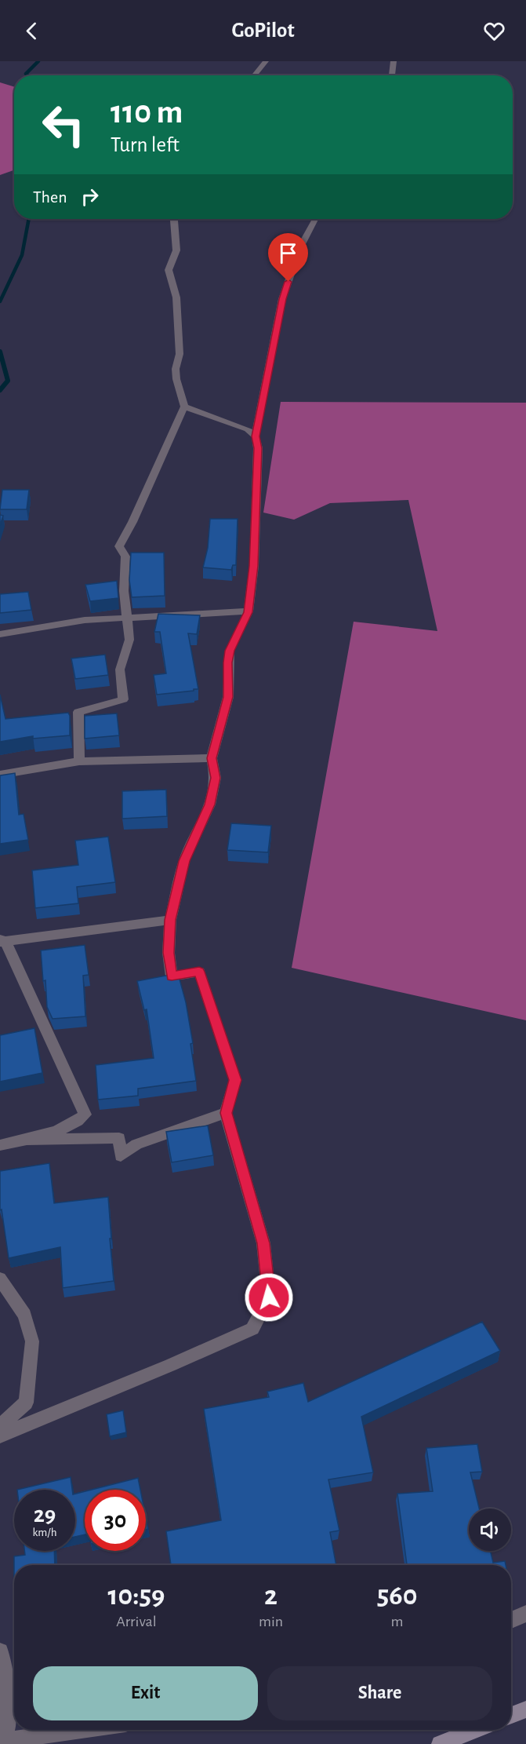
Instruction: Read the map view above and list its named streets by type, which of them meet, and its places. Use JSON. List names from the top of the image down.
{
  "page": {
    "header": "GoPilot",
    "turn": ["110 m", "Turn left"],
    "then": "Then",
    "speed": "29 km/h",
    "limit": "30",
    "eta": [
      "10:59",
      "Arrival",
      "2",
      "min",
      "560",
      "m"
    ],
    "buttons": ["Exit", "Share"]
  }
}
